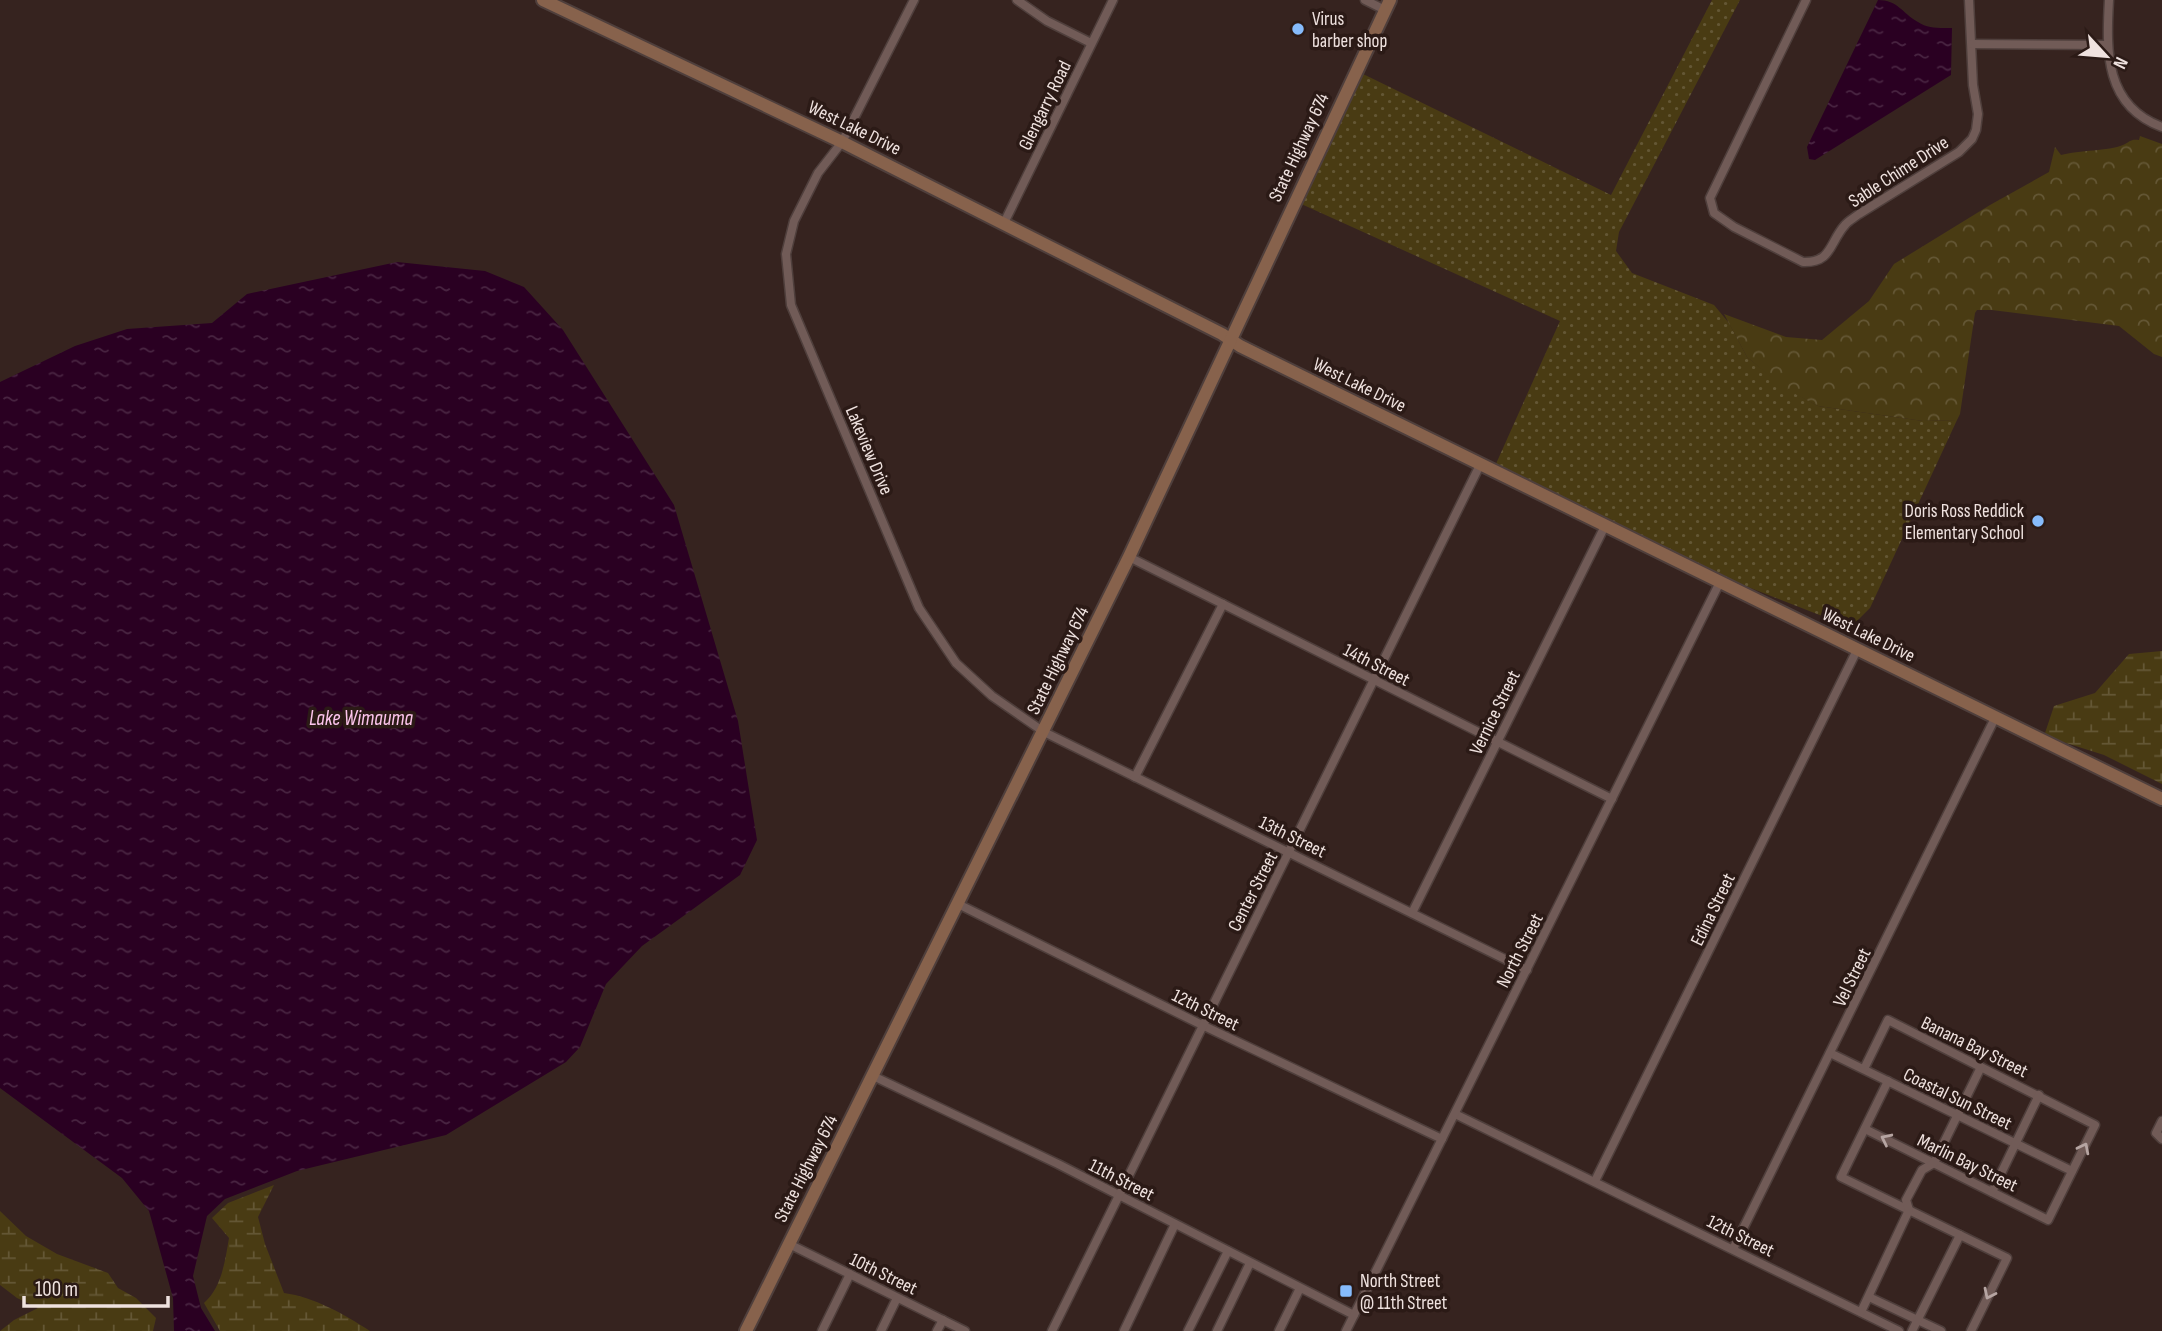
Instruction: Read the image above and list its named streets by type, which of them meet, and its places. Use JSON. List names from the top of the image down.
{
  "streets": {
    "street": [
      "Glengarry Road",
      "West Lake Drive",
      "State Highway 674",
      "Sable Chime Drive",
      "Lakeview Drive",
      "14th Street",
      "Vernice Street",
      "13th Street",
      "Center Street",
      "Edina Street",
      "North Street",
      "Vel Street",
      "12th Street",
      "Banana Bay Street",
      "Coastal Sun Street",
      "Marlin Bay Street",
      "11th Street",
      "10th Street"
    ]
  },
  "crossings": [
    ["Glengarry Road", "West Lake Drive"],
    ["West Lake Drive", "State Highway 674"],
    ["West Lake Drive", "Lakeview Drive"],
    ["West Lake Drive", "Vernice Street"],
    ["West Lake Drive", "Center Street"],
    ["West Lake Drive", "Edina Street"],
    ["West Lake Drive", "North Street"],
    ["West Lake Drive", "Vel Street"],
    ["State Highway 674", "Lakeview Drive"],
    ["State Highway 674", "14th Street"],
    ["State Highway 674", "13th Street"],
    ["State Highway 674", "12th Street"],
    ["State Highway 674", "11th Street"],
    ["State Highway 674", "10th Street"],
    ["Lakeview Drive", "13th Street"],
    ["14th Street", "Vernice Street"],
    ["14th Street", "Center Street"],
    ["14th Street", "North Street"],
    ["Vernice Street", "13th Street"],
    ["13th Street", "Center Street"],
    ["13th Street", "North Street"],
    ["Center Street", "12th Street"],
    ["Center Street", "11th Street"],
    ["Edina Street", "12th Street"],
    ["North Street", "12th Street"],
    ["North Street", "11th Street"],
    ["Vel Street", "12th Street"],
    ["Vel Street", "Coastal Sun Street"],
    ["Banana Bay Street", "Coastal Sun Street"],
    ["Banana Bay Street", "Marlin Bay Street"],
    ["Coastal Sun Street", "Marlin Bay Street"]
  ],
  "water": ["Lake Wimauma"],
  "places": {
    "other": ["Virus barber shop", "Doris Ross Reddick Elementary School"],
    "transit": ["North Street @ 11th Street"]
  },
  "scale_bar": "100 m",
  "north": "bottom right"
}
